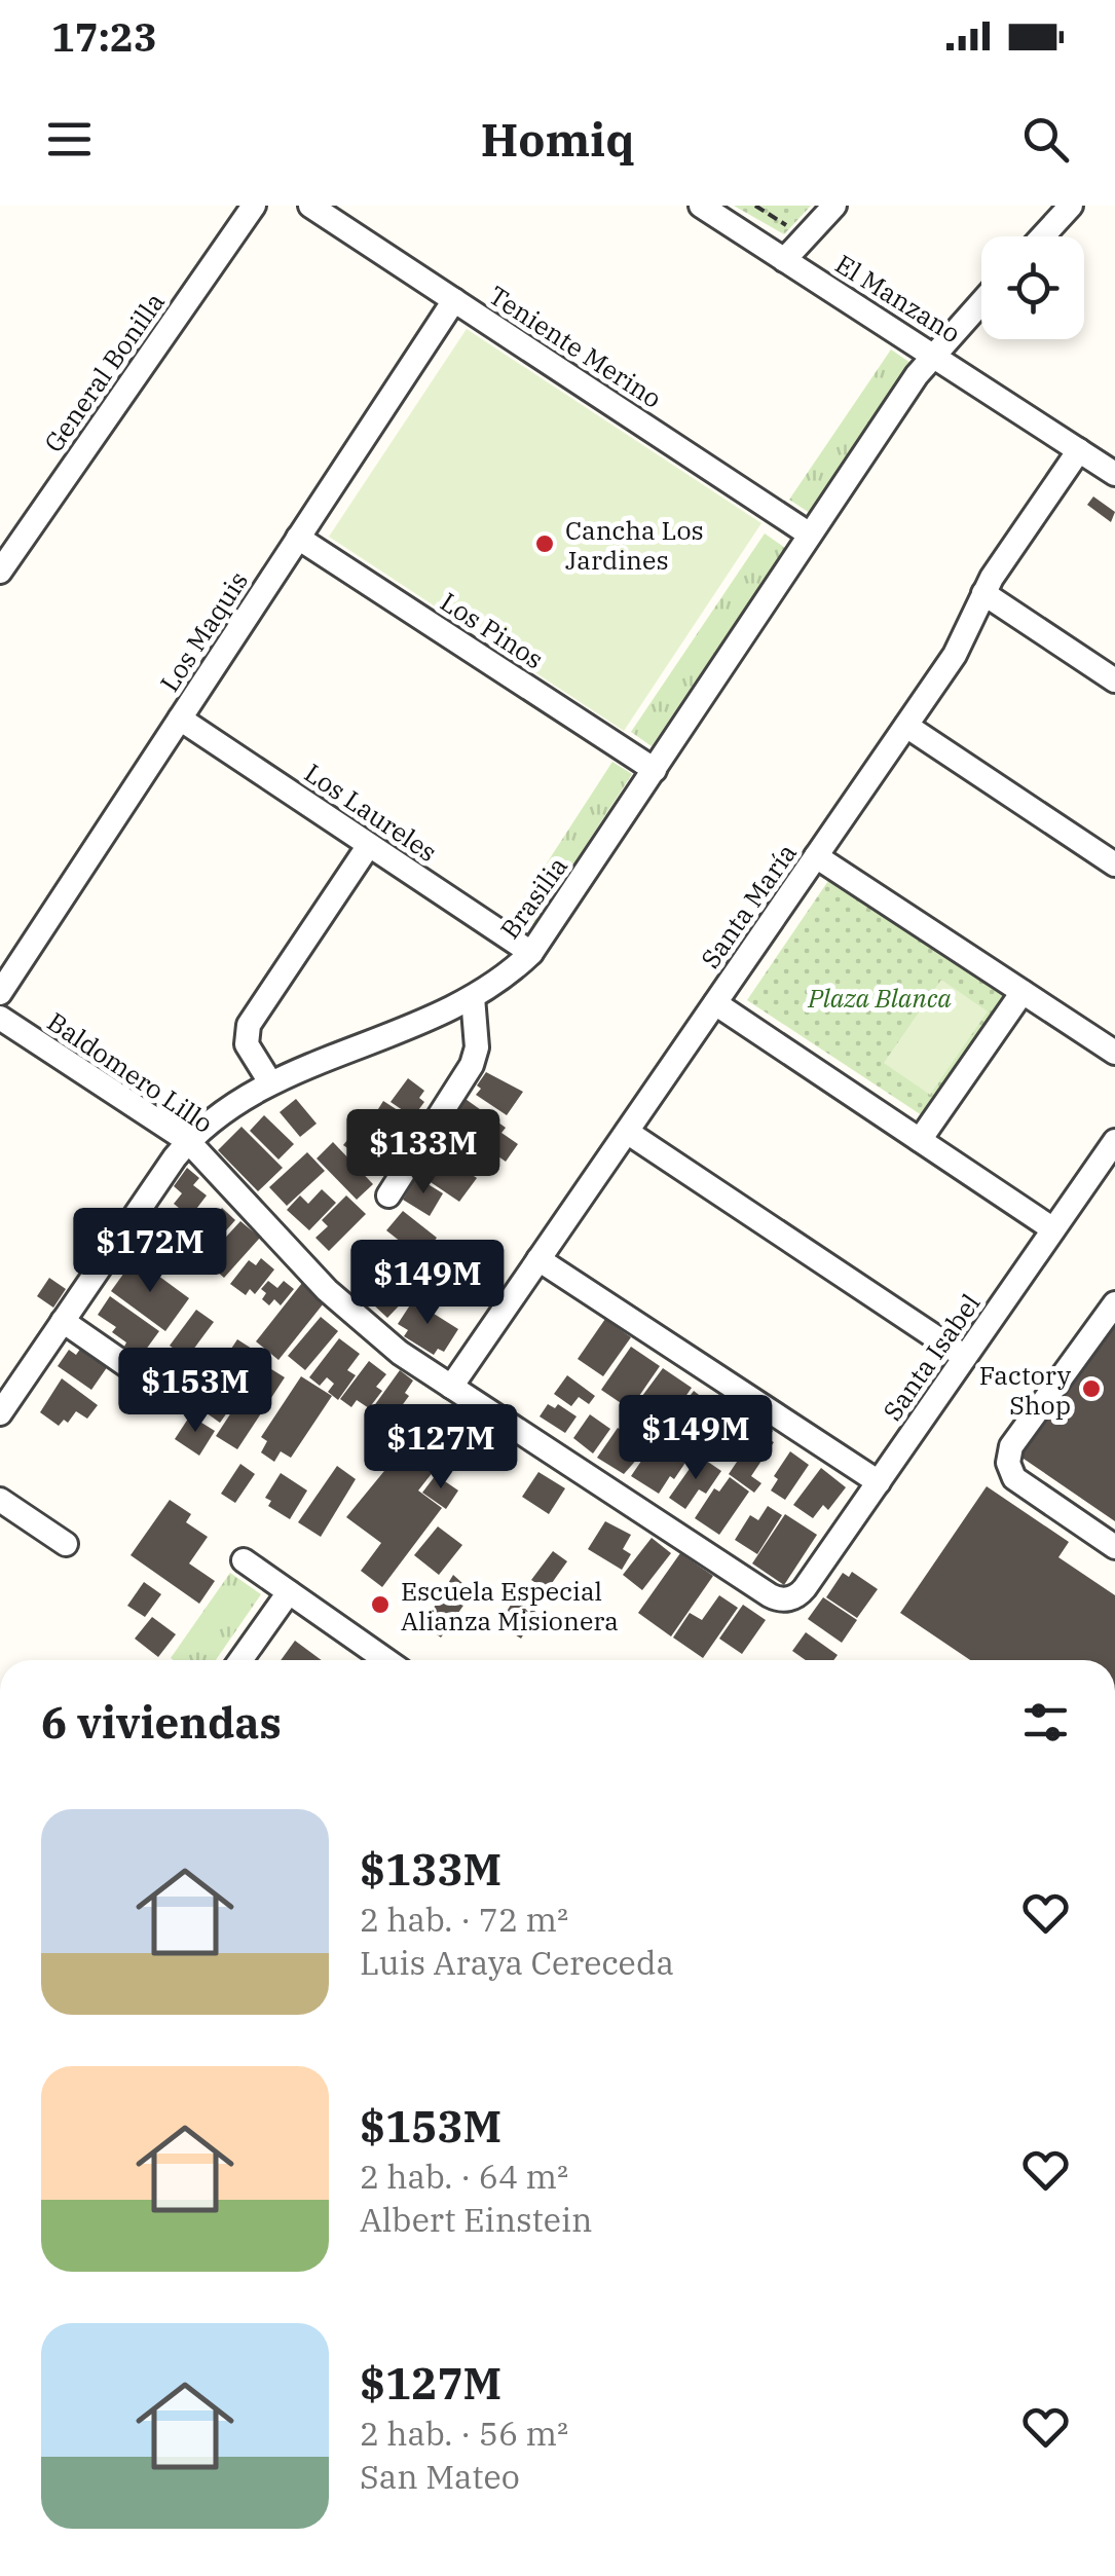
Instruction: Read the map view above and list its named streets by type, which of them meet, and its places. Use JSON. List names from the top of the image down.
{
  "streets": {
    "street": [
      "El Manzano",
      "Teniente Merino",
      "General Bonilla",
      "Los Pinos",
      "Los Maquis",
      "Los Laureles",
      "Brasilia",
      "Santa María",
      "Baldomero Lillo",
      "Santa Isabel"
    ]
  },
  "crossings": [
    ["El Manzano", "Brasilia"],
    ["El Manzano", "Santa María"],
    ["Teniente Merino", "Los Maquis"],
    ["Teniente Merino", "Brasilia"],
    ["Los Pinos", "Los Maquis"],
    ["Los Pinos", "Brasilia"],
    ["Los Maquis", "Los Laureles"],
    ["Los Laureles", "Brasilia"],
    ["Brasilia", "Baldomero Lillo"],
    ["Santa María", "Baldomero Lillo"],
    ["Baldomero Lillo", "Santa Isabel"]
  ],
  "parks": ["Plaza Blanca"],
  "places": ["Cancha Los Jardines", "Factory Shop", "Escuela Especial Alianza Misionera"],
  "page": {
    "status": "17:23",
    "header": "Homiq",
    "price": [
      "$133M",
      "$172M",
      "$149M",
      "$153M",
      "$149M",
      "$127M"
    ],
    "heading": "6 viviendas",
    "list": [
      {
        "name": "$133M",
        "note": "2 hab. · 72 m² · Luis Araya Cereceda"
      },
      {
        "name": "$153M",
        "note": "2 hab. · 64 m² · Albert Einstein"
      },
      {
        "name": "$127M",
        "note": "2 hab. · 56 m² · San Mateo"
      }
    ]
  }
}
